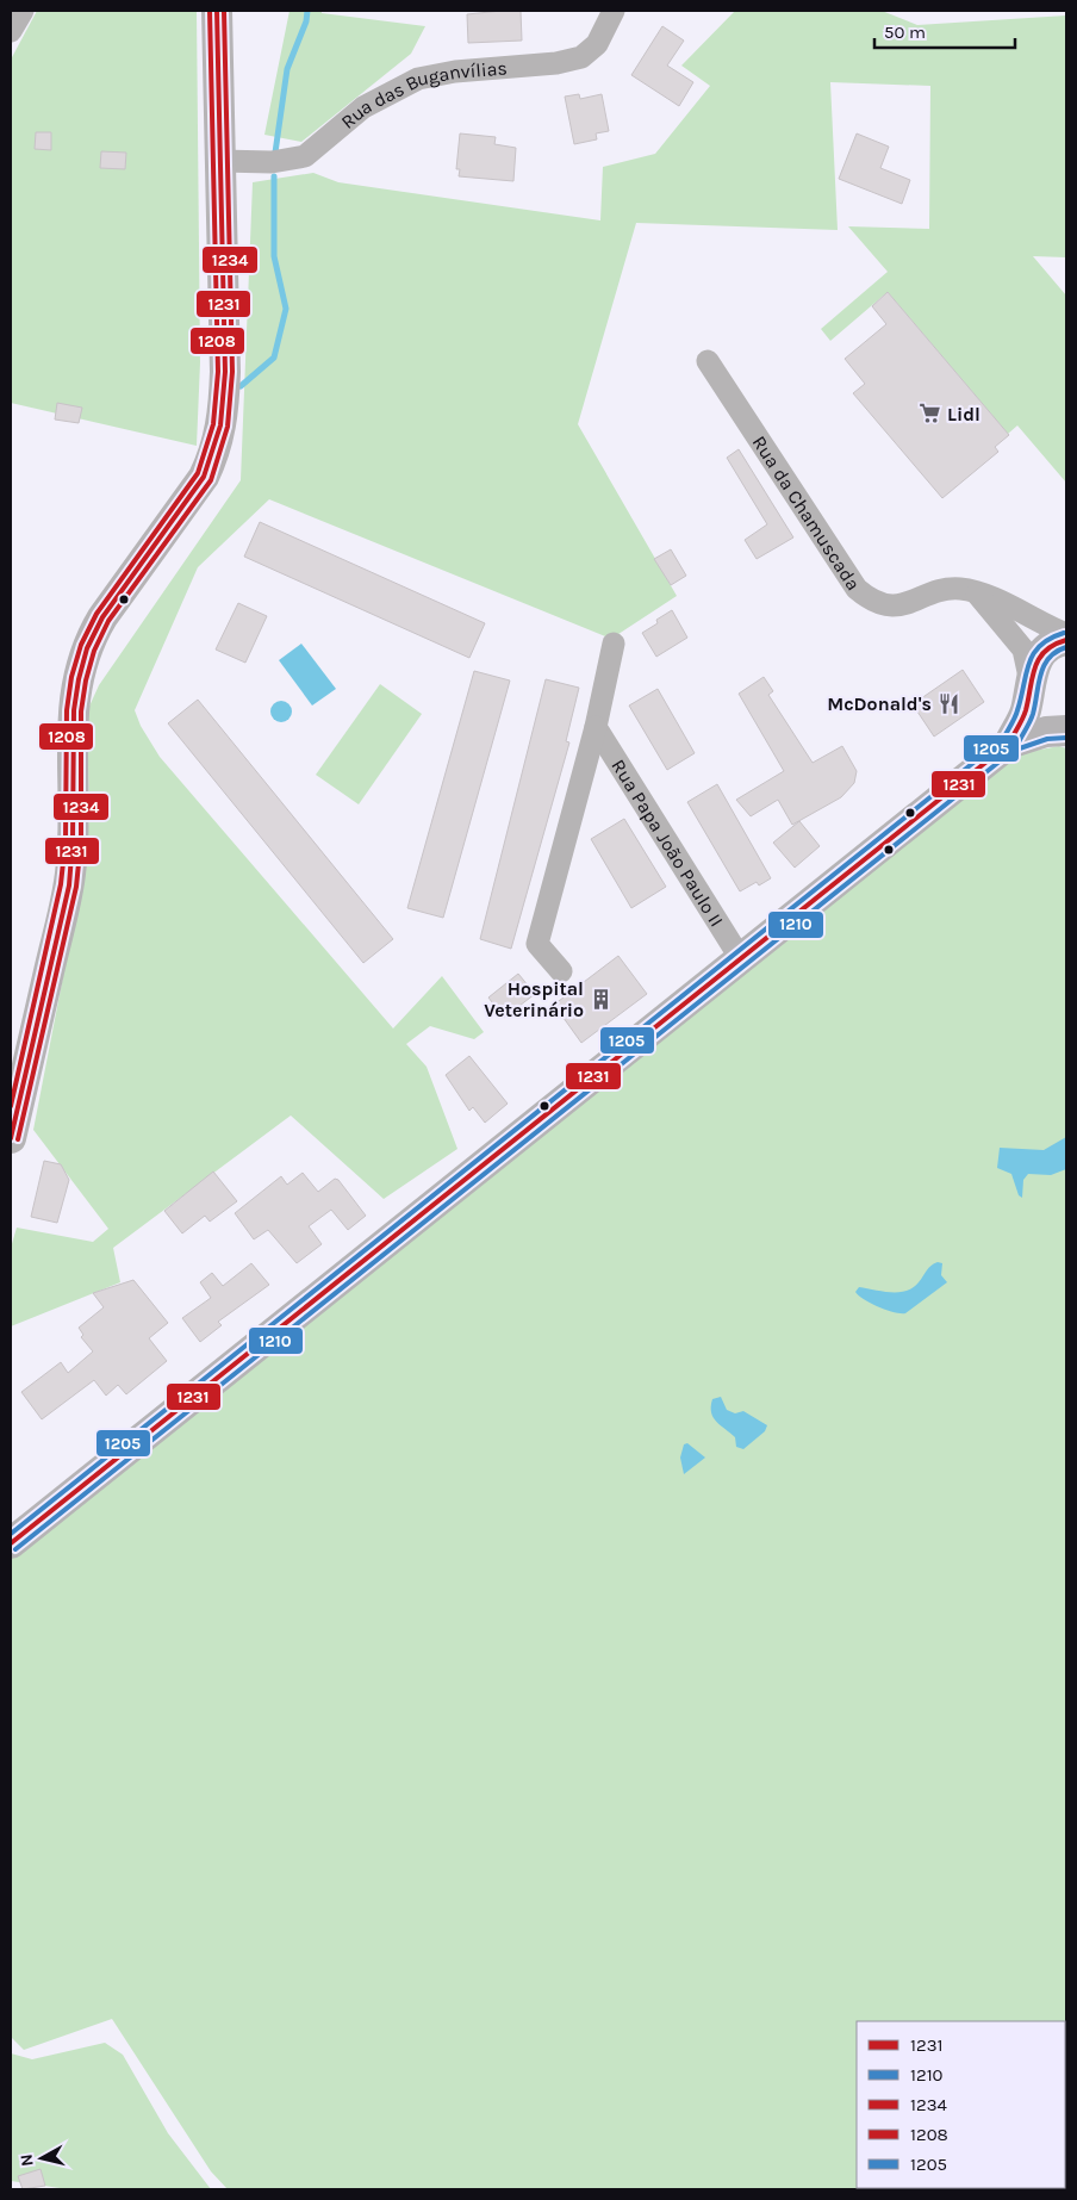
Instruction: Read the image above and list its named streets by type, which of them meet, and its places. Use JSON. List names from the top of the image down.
{
  "streets": {
    "street": ["Rua das Buganvílias", "Rua da Chamuscada", "Rua Papa João Paulo II"]
  },
  "places": {
    "supermarket": ["Lidl"],
    "restaurant": ["McDonald's"],
    "building": ["Hospital Veterinário"]
  },
  "lines": [
    "transit line 1231",
    "transit line 1234",
    "transit line 1208",
    "transit line 1205",
    "transit line 1210"
  ],
  "legend": [
    "1231",
    "1210",
    "1234",
    "1208",
    "1205"
  ],
  "scale_bar": "50 m",
  "north": "left"
}
